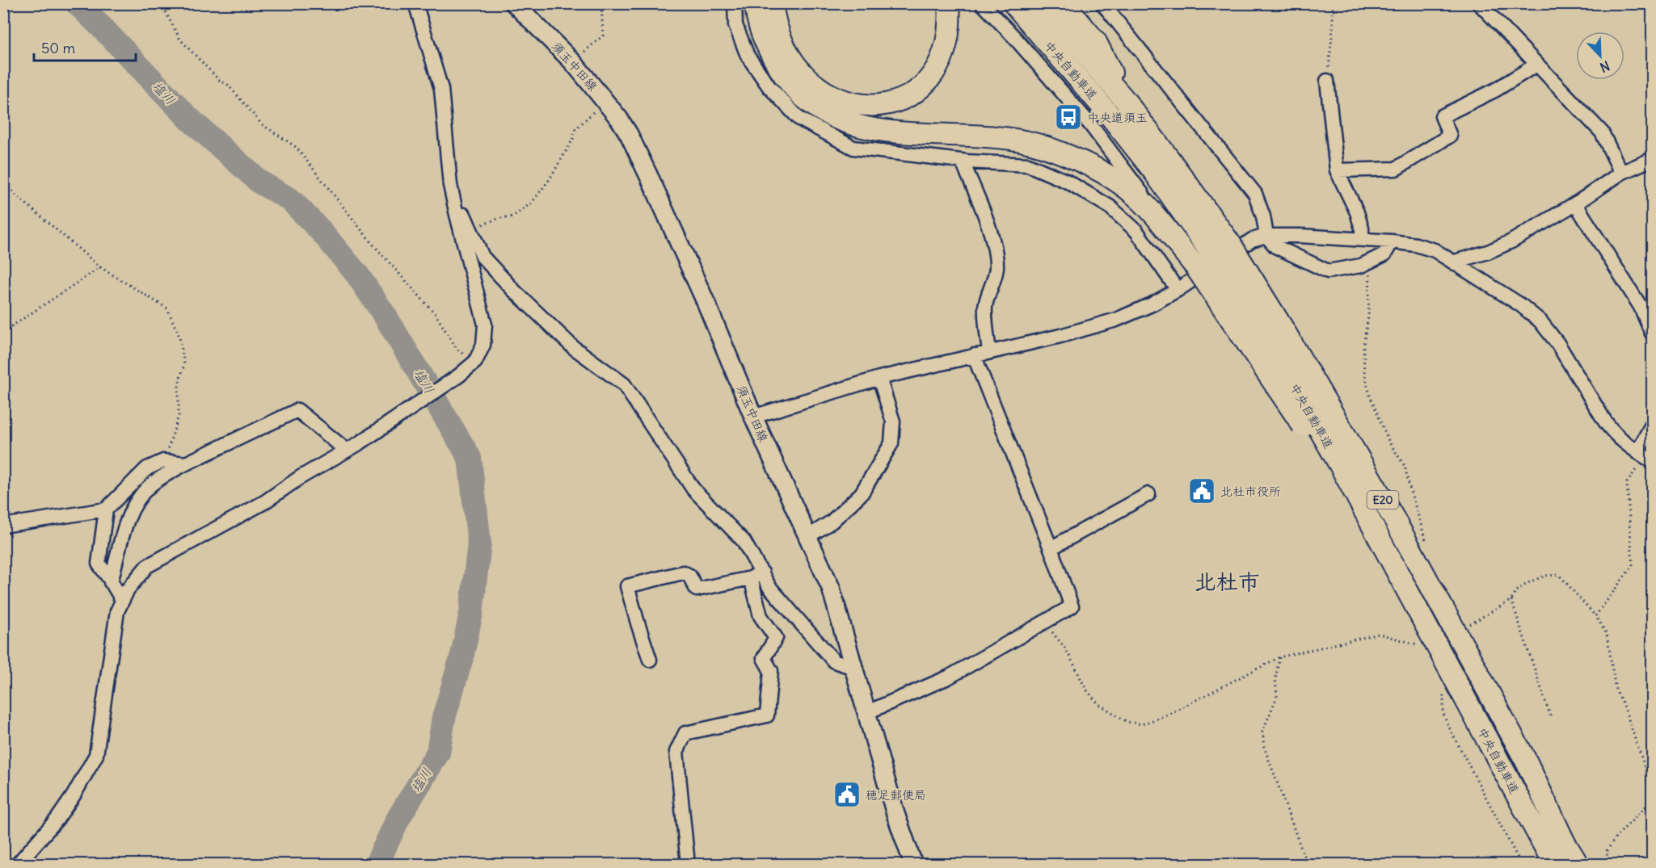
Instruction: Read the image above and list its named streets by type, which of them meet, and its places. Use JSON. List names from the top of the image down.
{
  "streets": {
    "highway": ["中央自動車道", "E20"],
    "main road": ["須玉中田線"]
  },
  "districts": ["北杜市"],
  "water": ["塩川"],
  "places": {
    "bus stop": ["中央道須玉"],
    "public building": ["北杜市役所", "穂足郵便局"]
  },
  "scale_bar": "50 m",
  "north": "bottom right"
}
